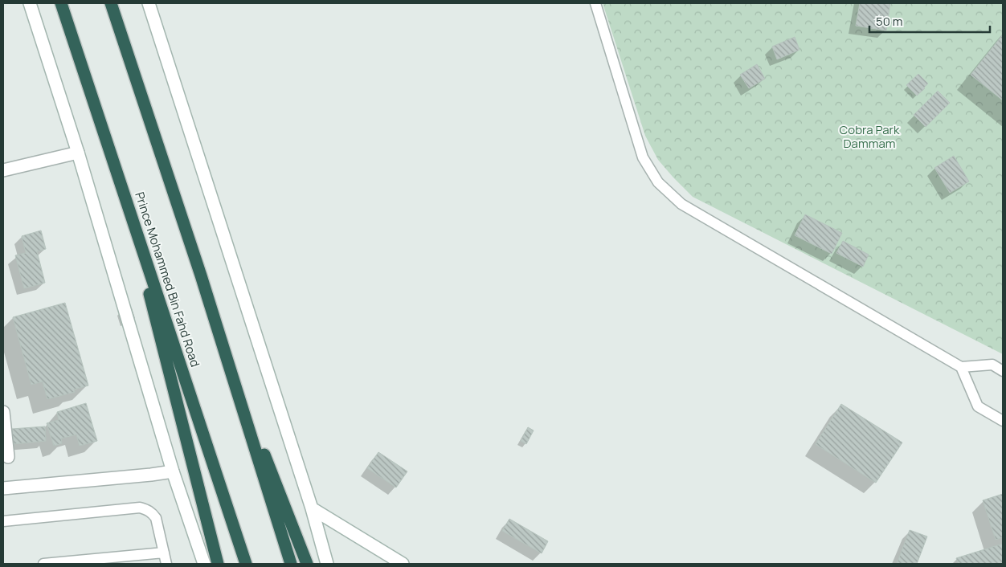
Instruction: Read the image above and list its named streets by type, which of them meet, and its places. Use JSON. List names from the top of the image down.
{
  "streets": {
    "highway": ["Prince Mohammed Bin Fahd Road"]
  },
  "parks": ["Cobra Park Dammam"],
  "scale_bar": "50 m"
}
